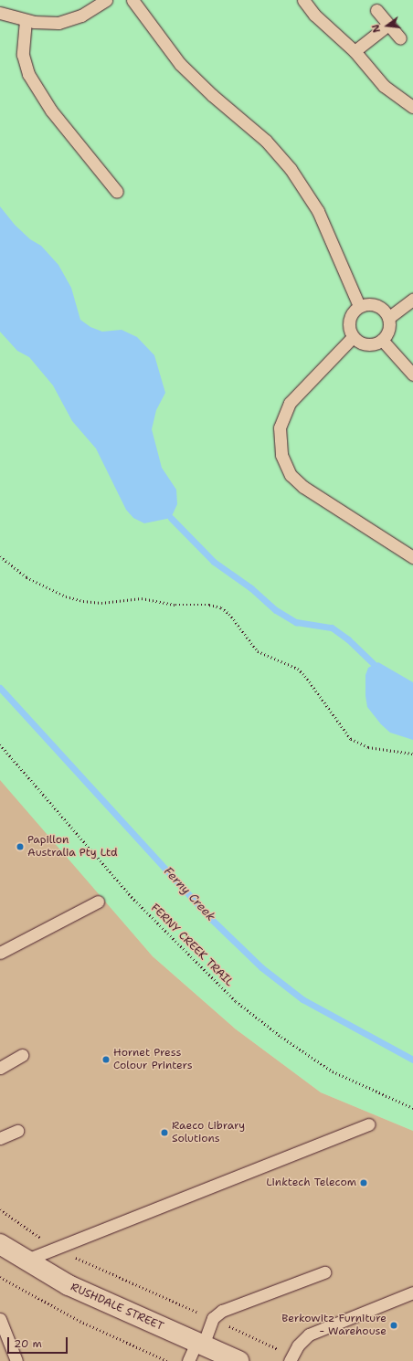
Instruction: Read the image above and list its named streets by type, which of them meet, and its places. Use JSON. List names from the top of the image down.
{
  "streets": {
    "street": ["RUSHDALE STREET"],
    "path": ["FERNY CREEK TRAIL"]
  },
  "water": ["Ferny Creek"],
  "places": [
    "Papillon Australia Pty Ltd",
    "Hornet Press Colour Printers",
    "Raeco Library Solutions",
    "Linktech Telecom",
    "Berkowitz Furniture - Warehouse"
  ],
  "scale_bar": "20 m",
  "north": "left"
}
